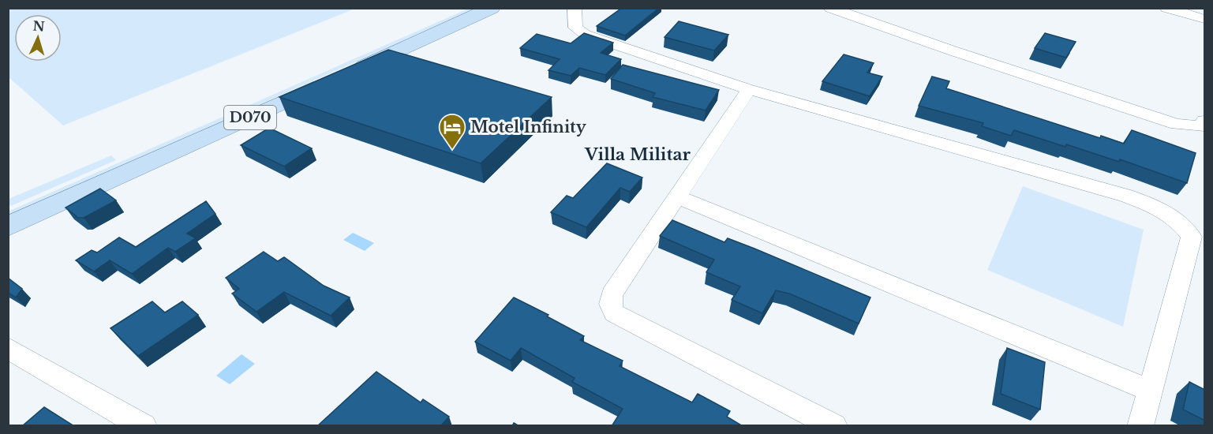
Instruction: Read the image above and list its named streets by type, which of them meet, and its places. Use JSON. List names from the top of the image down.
{
  "streets": {
    "main road": ["D070"]
  },
  "districts": ["Villa Militar"],
  "places": {
    "hotel": ["Motel Infinity"]
  },
  "north": "top"
}
